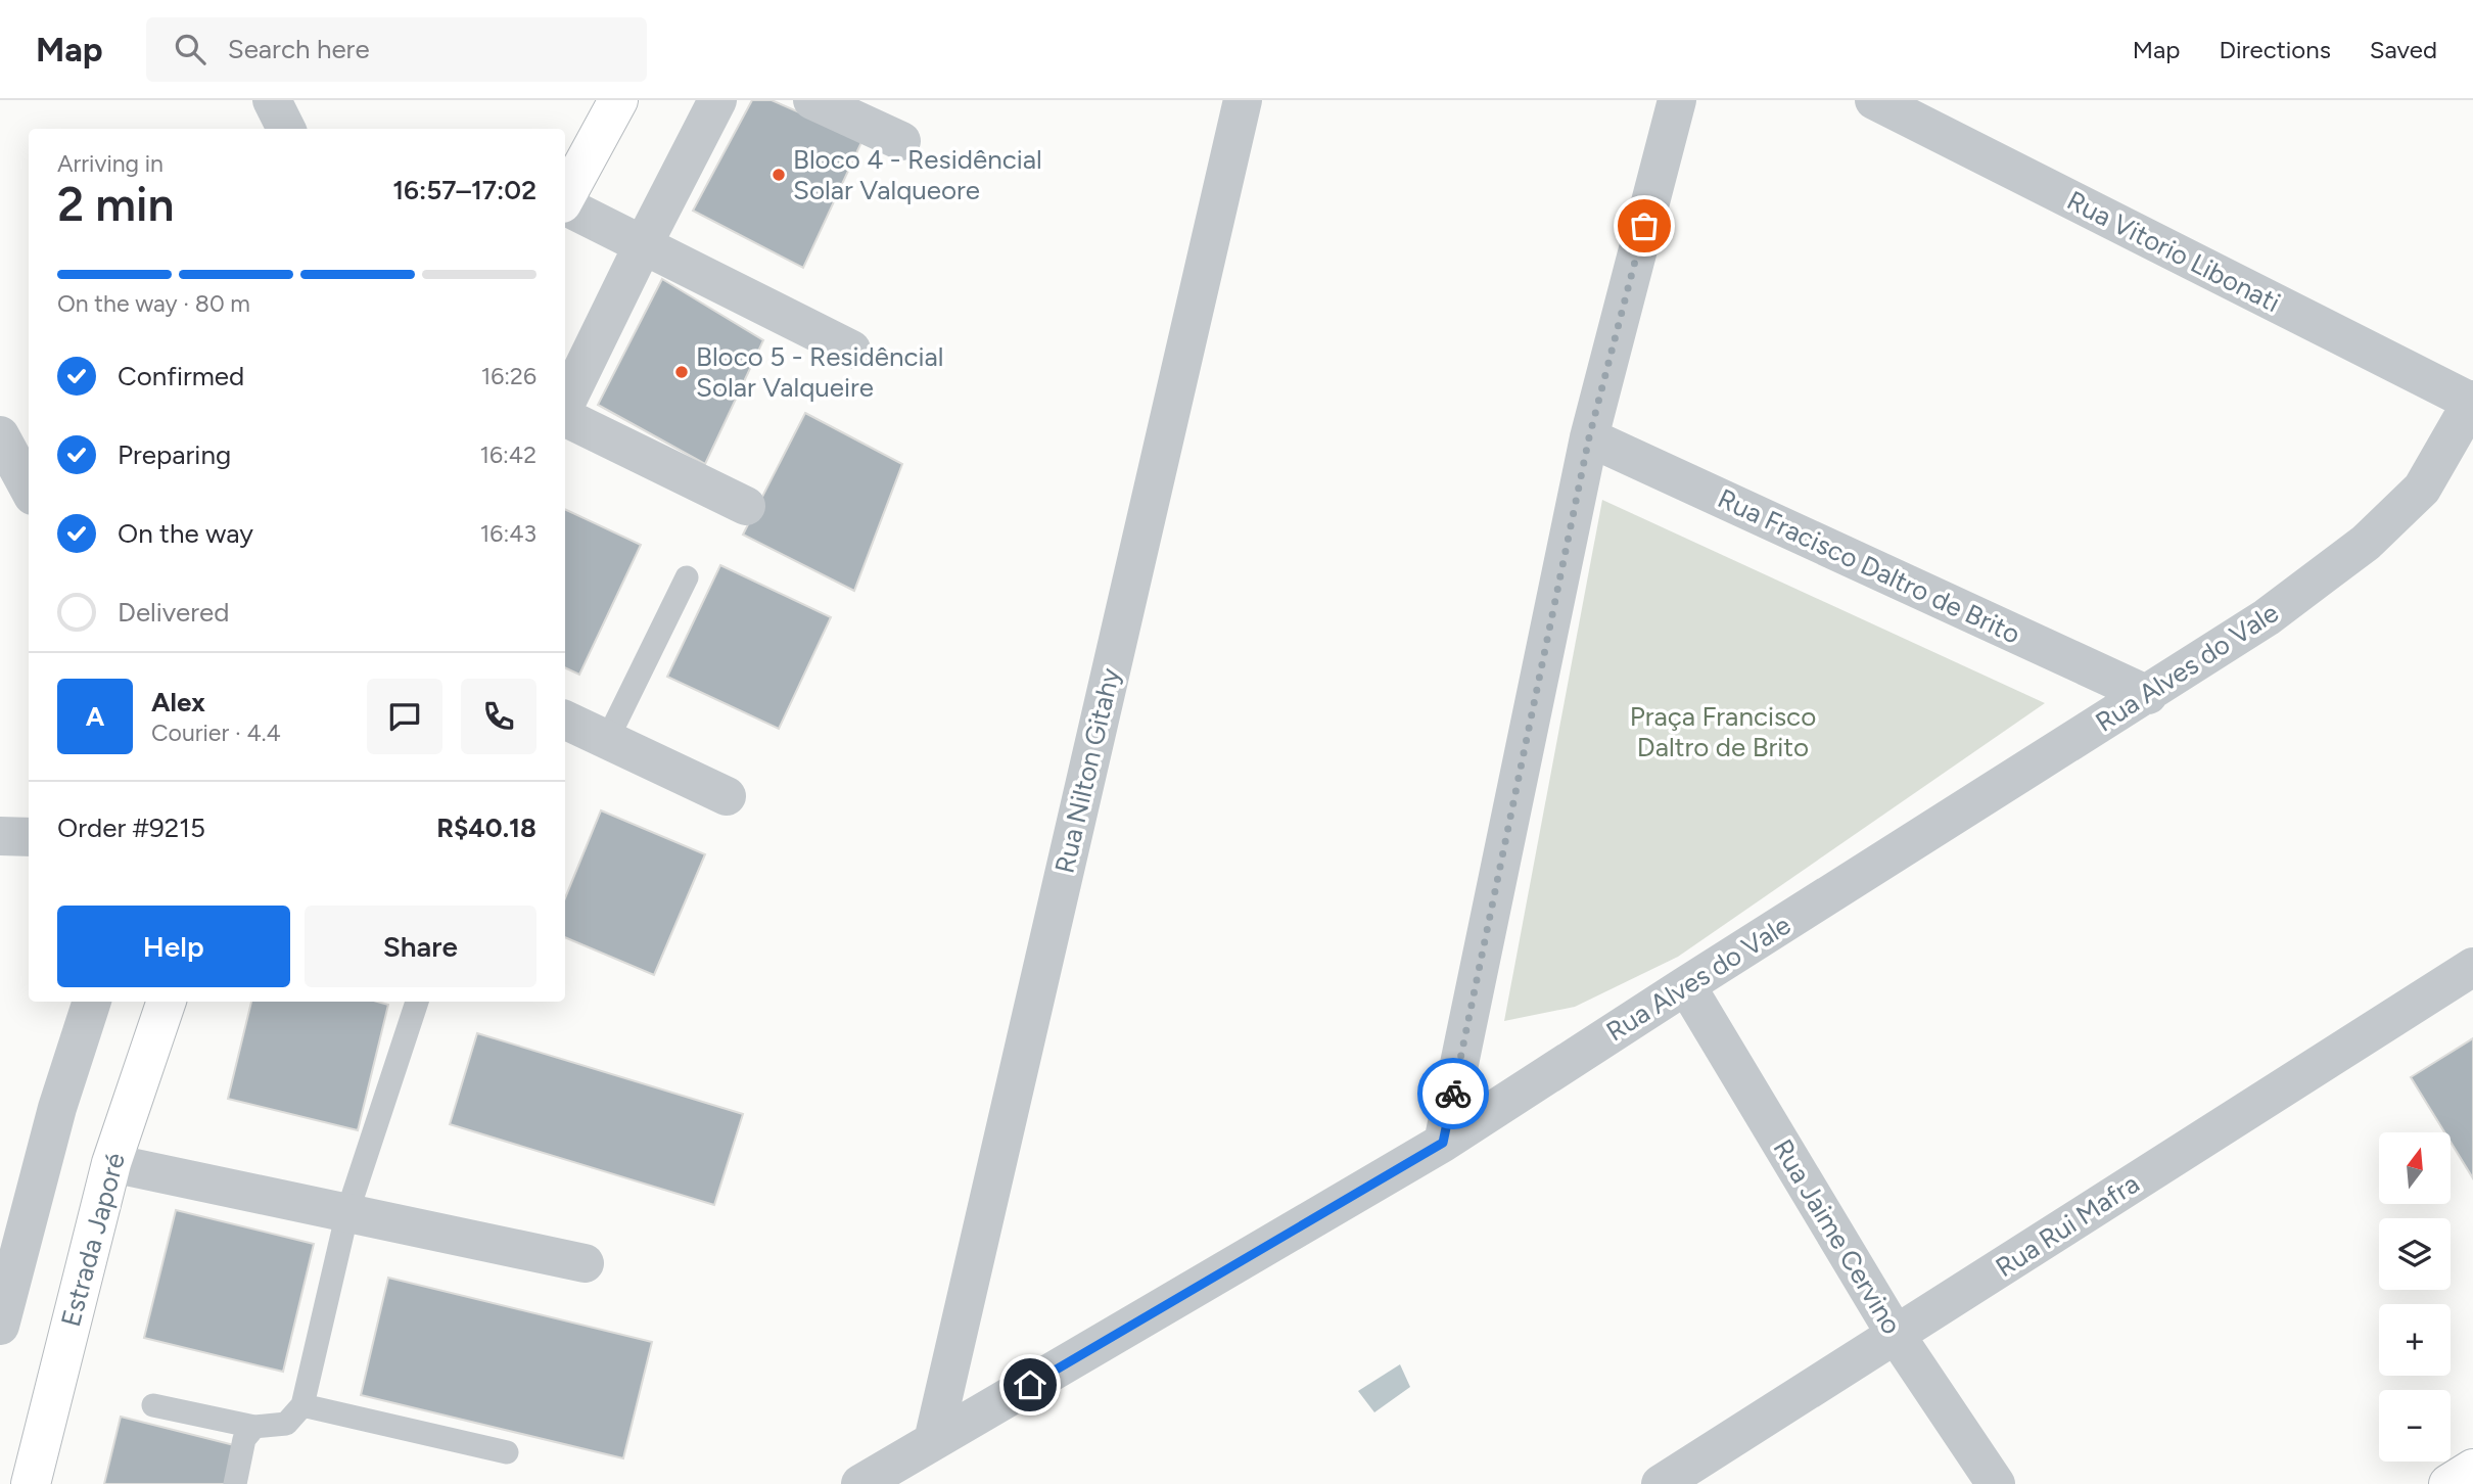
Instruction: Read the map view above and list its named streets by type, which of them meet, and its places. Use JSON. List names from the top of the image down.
{
  "streets": {
    "main road": ["Estrada Japoré"],
    "street": [
      "Rua Vitorio Libonati",
      "Rua Fracisco Daltro de Brito",
      "Rua Alves do Vale",
      "Rua Nilton Gitahy",
      "Rua Rui Mafra",
      "Rua Jaime Cervino"
    ]
  },
  "crossings": [
    ["Rua Vitorio Libonati", "Rua Alves do Vale"],
    ["Rua Fracisco Daltro de Brito", "Rua Alves do Vale"],
    ["Rua Alves do Vale", "Rua Nilton Gitahy"],
    ["Rua Alves do Vale", "Rua Jaime Cervino"],
    ["Rua Rui Mafra", "Rua Jaime Cervino"]
  ],
  "parks": ["Praça Francisco Daltro de Brito"],
  "places": ["Bloco 4 - Residêncial Solar Valqueore", "Bloco 5 - Residêncial Solar Valqueire"],
  "north": "top",
  "page": {
    "header": "Map",
    "search": "Search here",
    "nav": ["Map", "Directions", "Saved"],
    "heading": ["2 min", "Arriving in", "16:57–17:02"],
    "panel": [
      "Alex",
      "Courier · 4.4",
      "Order #9215",
      "R$40.18"
    ],
    "bar": "On the way · 80 m",
    "list": [
      ["Confirmed", "16:26"],
      ["Preparing", "16:42"],
      ["On the way", "16:43"],
      "Delivered"
    ],
    "round": "A",
    "buttons": ["Help", "Share"],
    "map_buttons": ["+", "−"]
  }
}
